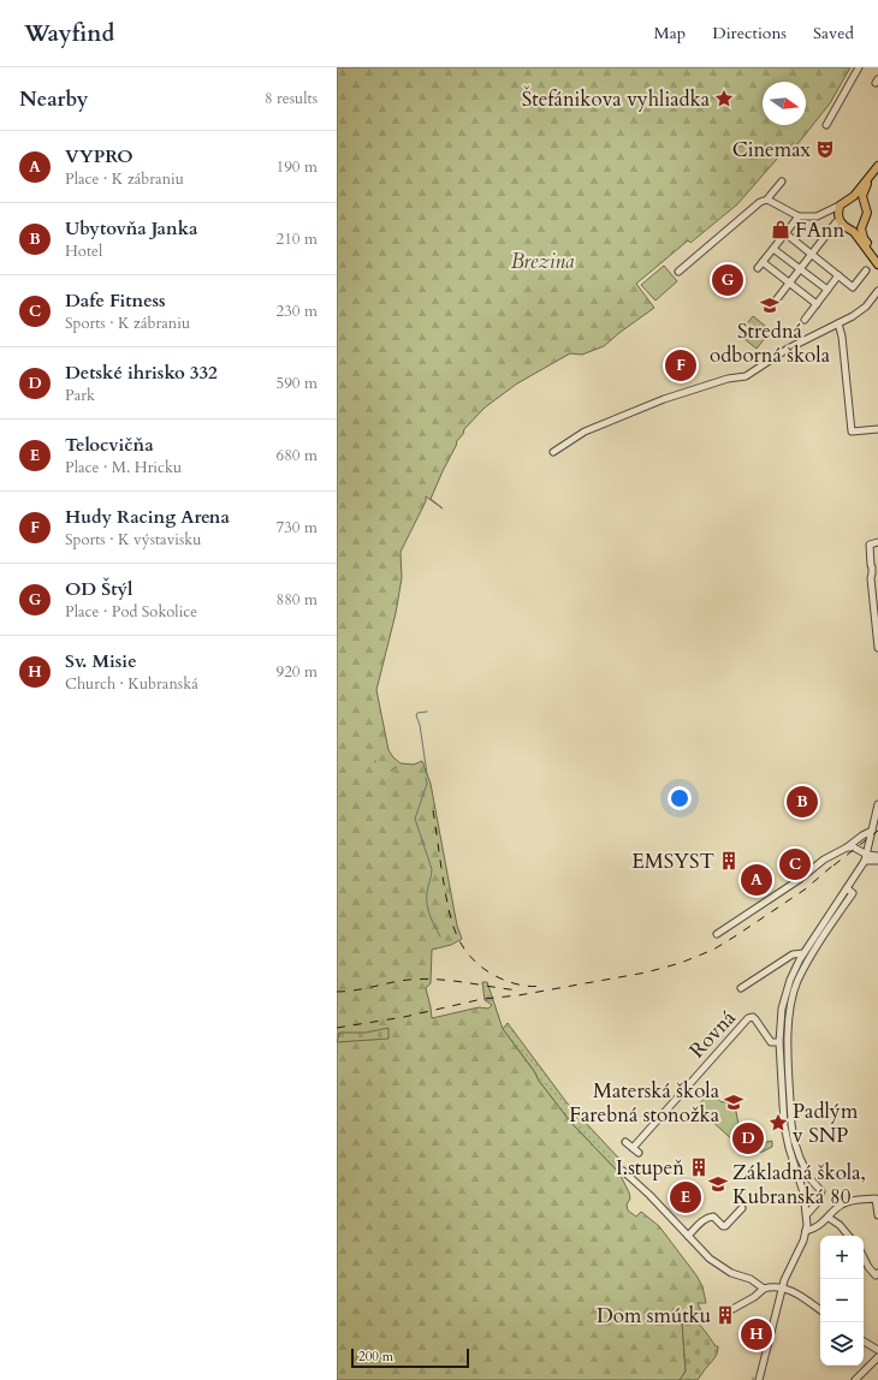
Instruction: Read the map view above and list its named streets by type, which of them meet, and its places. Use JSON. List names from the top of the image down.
{
  "streets": {
    "street": ["Rovná"]
  },
  "parks": ["Brezina"],
  "places": {
    "place": ["Štefánikova vyhliadka", "Padlým v SNP"],
    "theatre": ["Cinemax"],
    "shop": ["FAnn"],
    "school or university": ["Stredná odborná škola", "Materská škola Farebná stonožka", "Základná škola, Kubranská 80"],
    "building": ["EMSYST", "I.stupeň", "Dom smútku"]
  },
  "scale_bar": "200 m",
  "north": "right",
  "page": {
    "header": "Wayfind",
    "nav": ["Map", "Directions", "Saved"],
    "heading": ["Nearby", "8 results"],
    "list": [
      {
        "mark": "A",
        "name": "VYPRO",
        "note": "Place · K zábraniu",
        "value": "190 m"
      },
      {
        "mark": "B",
        "name": "Ubytovňa Janka",
        "note": "Hotel",
        "value": "210 m"
      },
      {
        "mark": "C",
        "name": "Dafe Fitness",
        "note": "Sports · K zábraniu",
        "value": "230 m"
      },
      {
        "mark": "D",
        "name": "Detské ihrisko 332",
        "note": "Park",
        "value": "590 m"
      },
      {
        "mark": "E",
        "name": "Telocvičňa",
        "note": "Place · M. Hricku",
        "value": "680 m"
      },
      {
        "mark": "F",
        "name": "Hudy Racing Arena",
        "note": "Sports · K výstavisku",
        "value": "730 m"
      },
      {
        "mark": "G",
        "name": "OD Štýl",
        "note": "Place · Pod Sokolice",
        "value": "880 m"
      },
      {
        "mark": "H",
        "name": "Sv. Misie",
        "note": "Church · Kubranská",
        "value": "920 m"
      }
    ],
    "pins": [
      "G",
      "F",
      "B",
      "C",
      "A",
      "D",
      "E",
      "H"
    ],
    "map_buttons": ["+", "−"],
    "scale": "200 m"
  }
}
